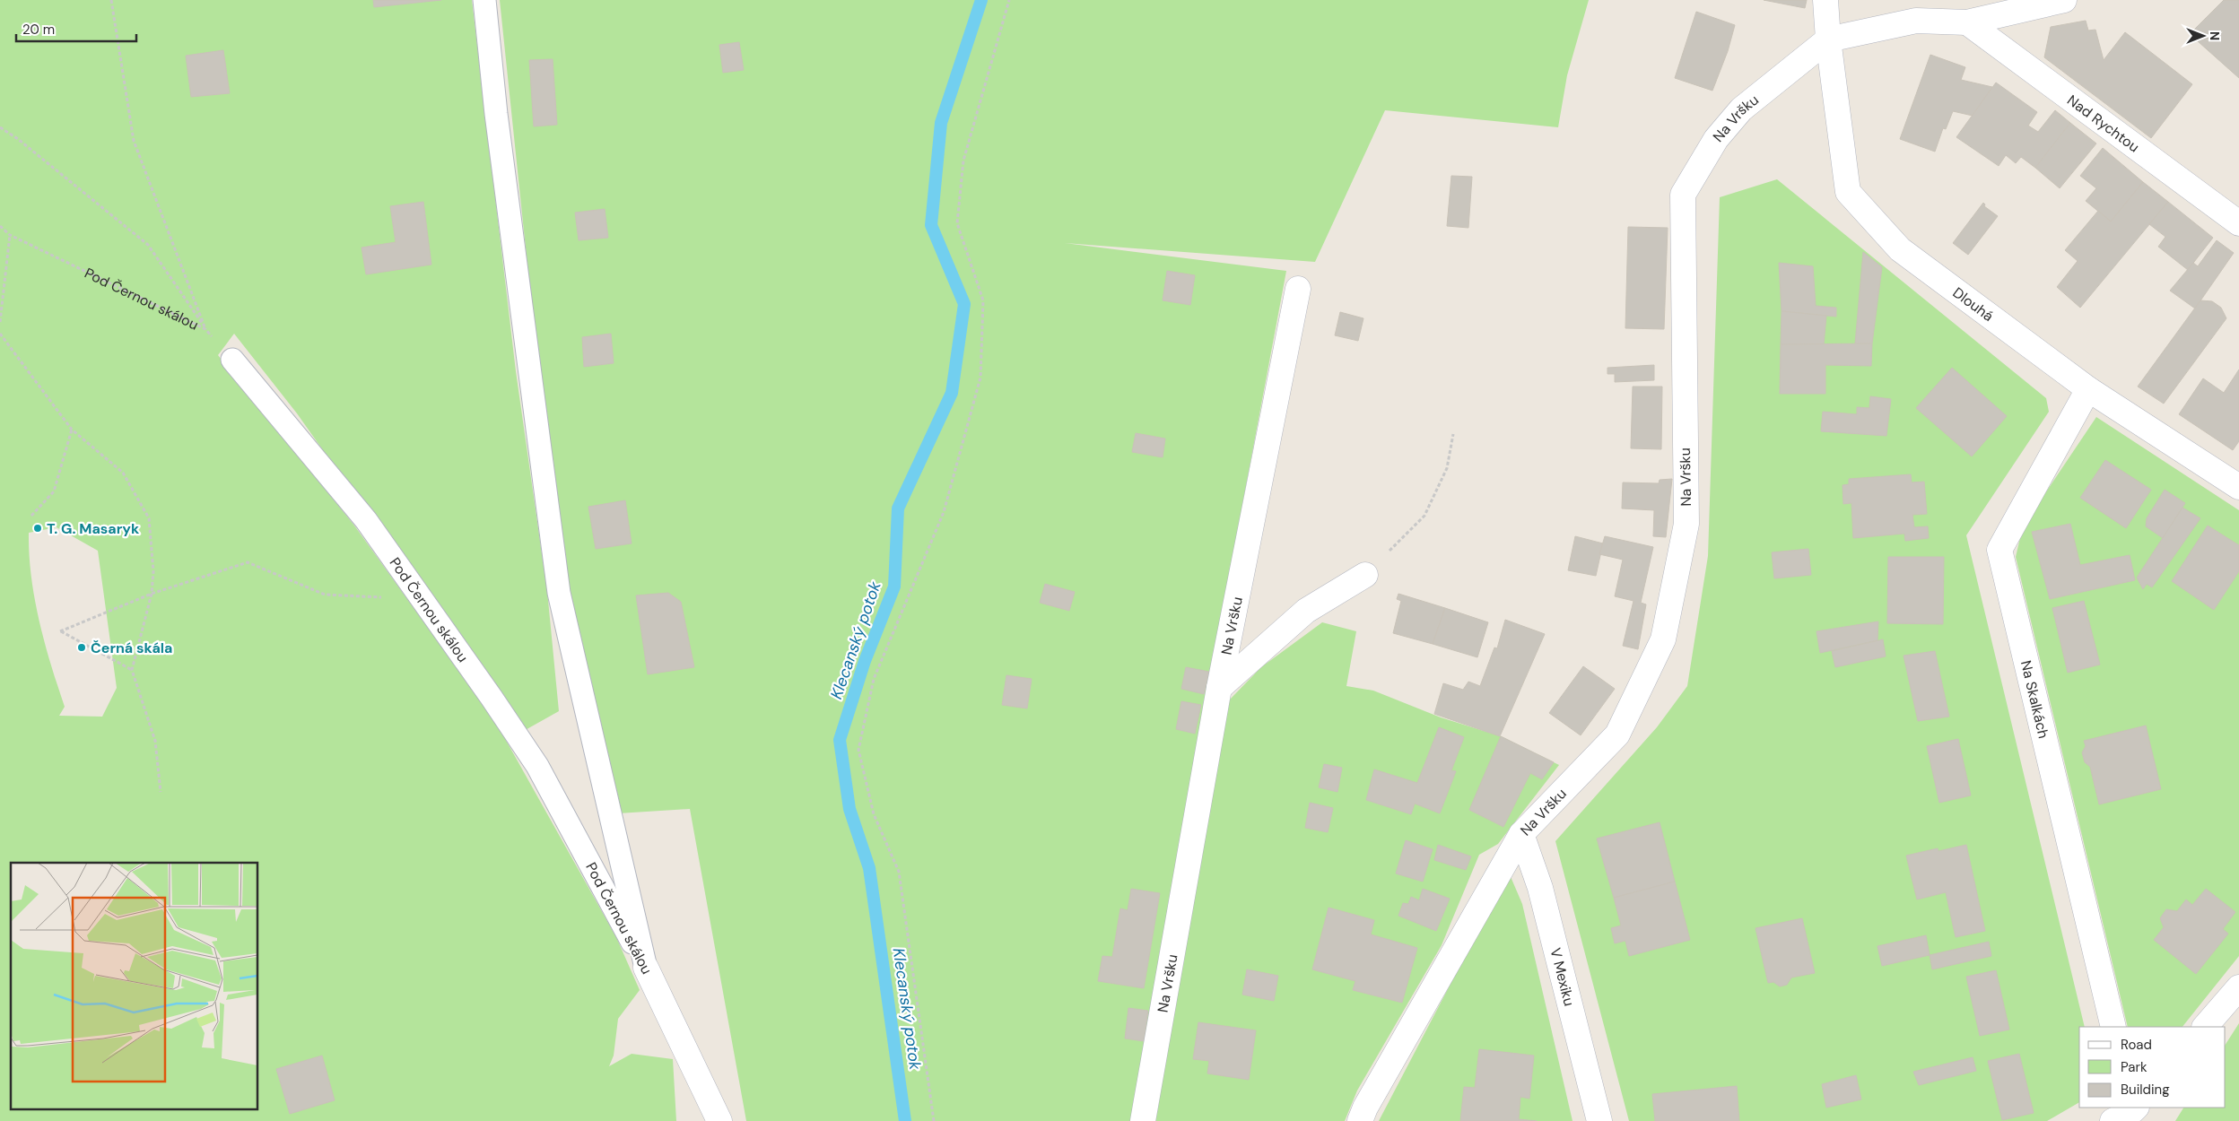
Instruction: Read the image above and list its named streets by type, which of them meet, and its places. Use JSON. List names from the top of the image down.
{
  "streets": {
    "street": [
      "Na Vršku",
      "Nad Rychtou",
      "Pod Černou skálou",
      "Dlouhá",
      "Na Skalkách",
      "V Mexiku"
    ]
  },
  "crossings": [
    ["Na Vršku", "Nad Rychtou"],
    ["Na Vršku", "Dlouhá"],
    ["Na Vršku", "V Mexiku"],
    ["Dlouhá", "Na Skalkách"]
  ],
  "water": ["Klecanský potok"],
  "places": ["T. G. Masaryk", "Černá skála"],
  "legend": ["Road", "Park", "Building"],
  "scale_bar": "20 m",
  "north": "right"
}
